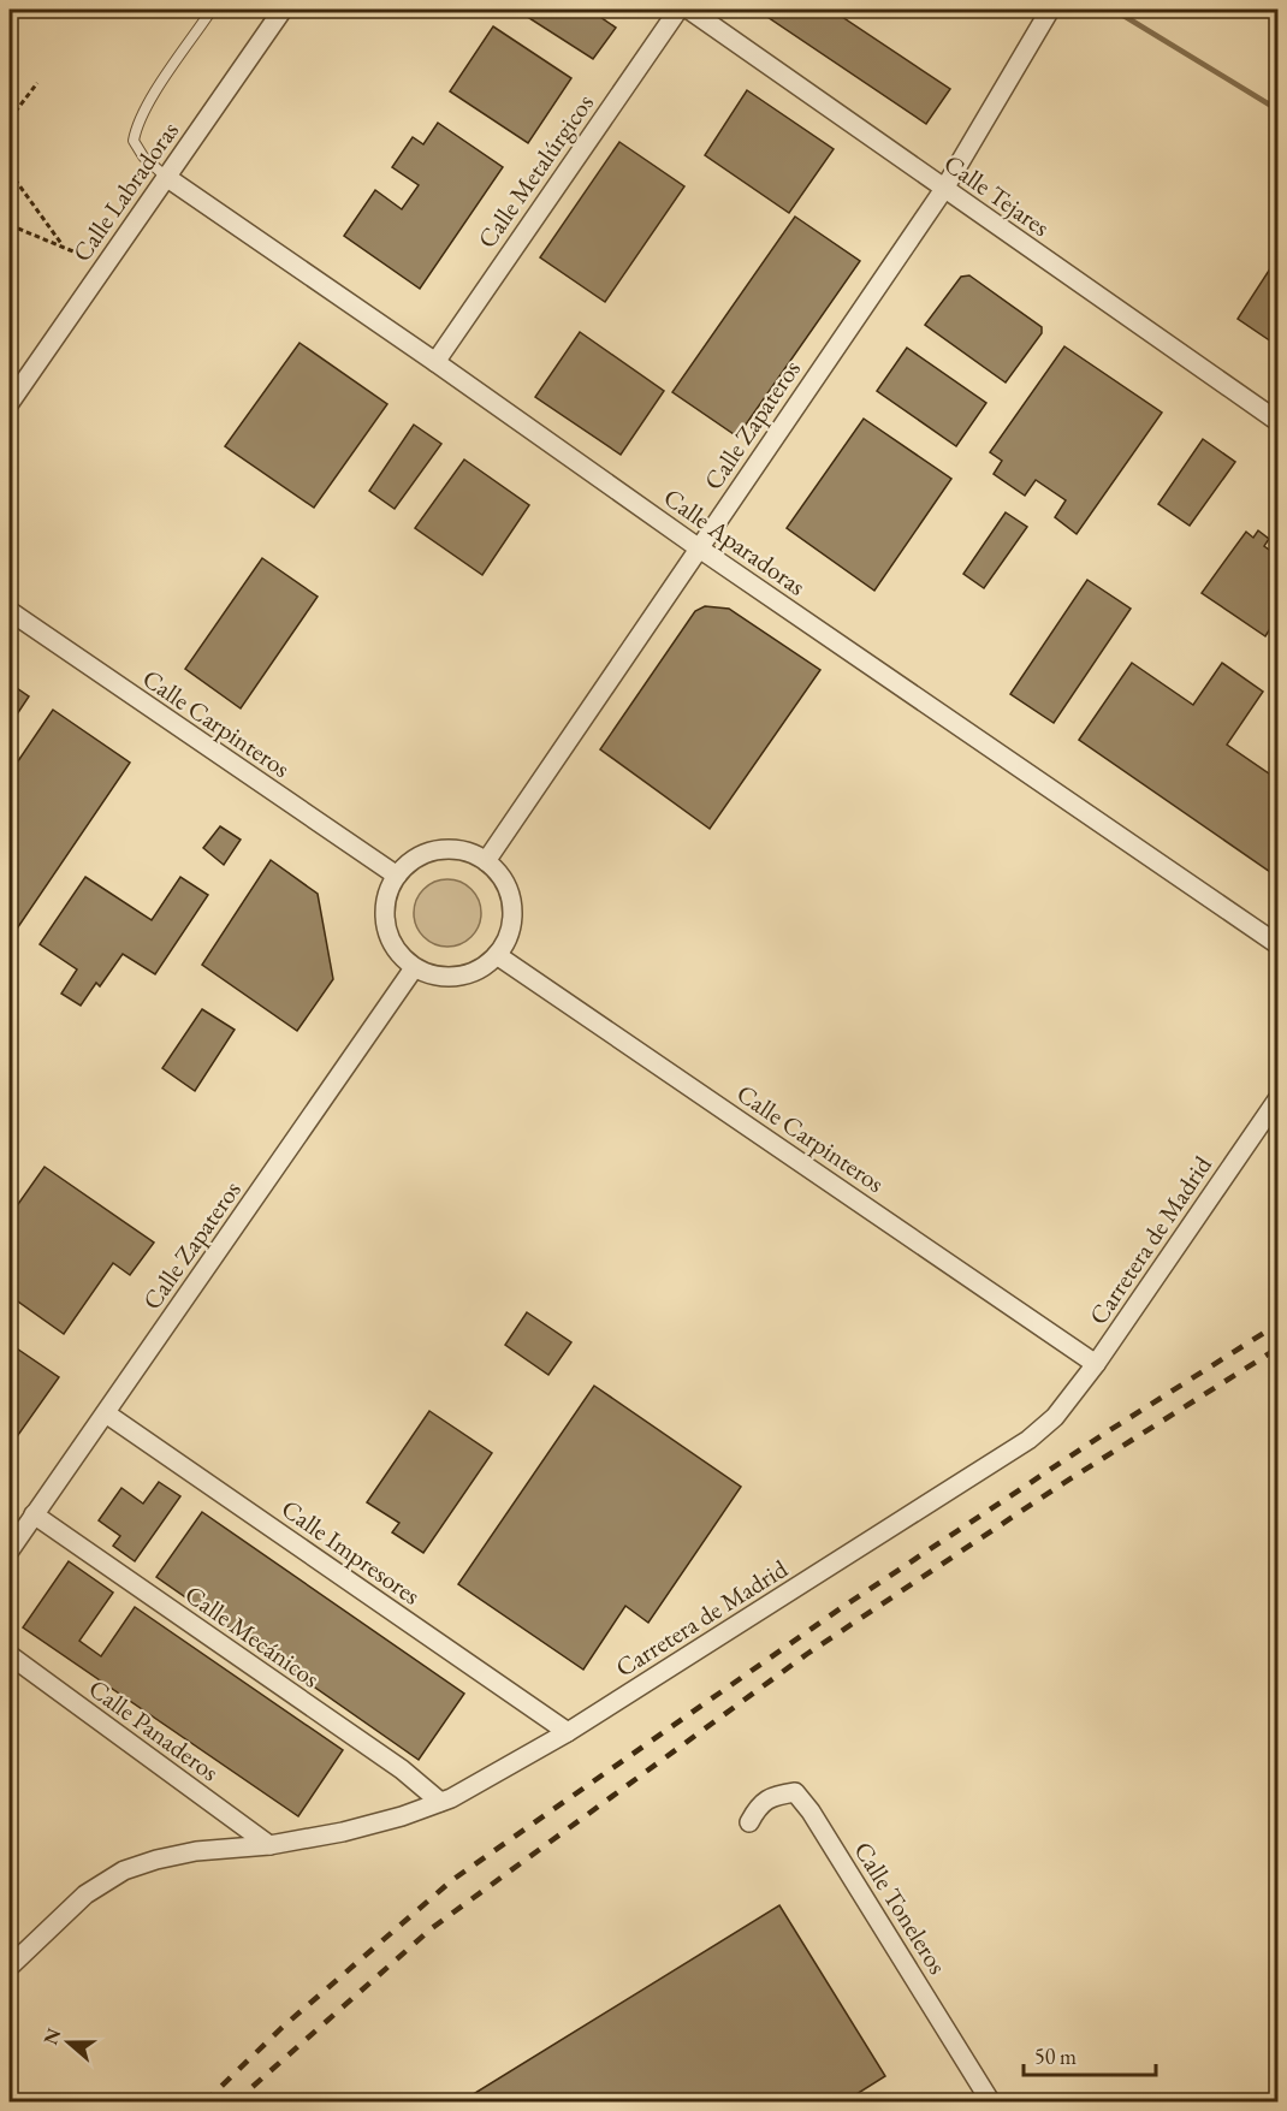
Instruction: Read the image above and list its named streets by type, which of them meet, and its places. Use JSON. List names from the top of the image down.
{
  "streets": {
    "street": [
      "Calle Metalúrgicos",
      "Calle Labradoras",
      "Calle Tejares",
      "Calle Zapateros",
      "Calle Aparadoras",
      "Calle Carpinteros",
      "Carretera de Madrid",
      "Calle Impresores",
      "Calle Mecánicos",
      "Calle Panaderos",
      "Calle Toneleros"
    ]
  },
  "crossings": [
    ["Calle Metalúrgicos", "Calle Aparadoras"],
    ["Calle Labradoras", "Calle Aparadoras"],
    ["Calle Tejares", "Calle Zapateros"],
    ["Calle Zapateros", "Calle Aparadoras"],
    ["Calle Zapateros", "Calle Carpinteros"],
    ["Calle Zapateros", "Calle Impresores"],
    ["Calle Zapateros", "Calle Mecánicos"],
    ["Calle Carpinteros", "Carretera de Madrid"],
    ["Carretera de Madrid", "Calle Impresores"],
    ["Carretera de Madrid", "Calle Mecánicos"],
    ["Carretera de Madrid", "Calle Panaderos"]
  ],
  "scale_bar": "50 m",
  "north": "left"
}
